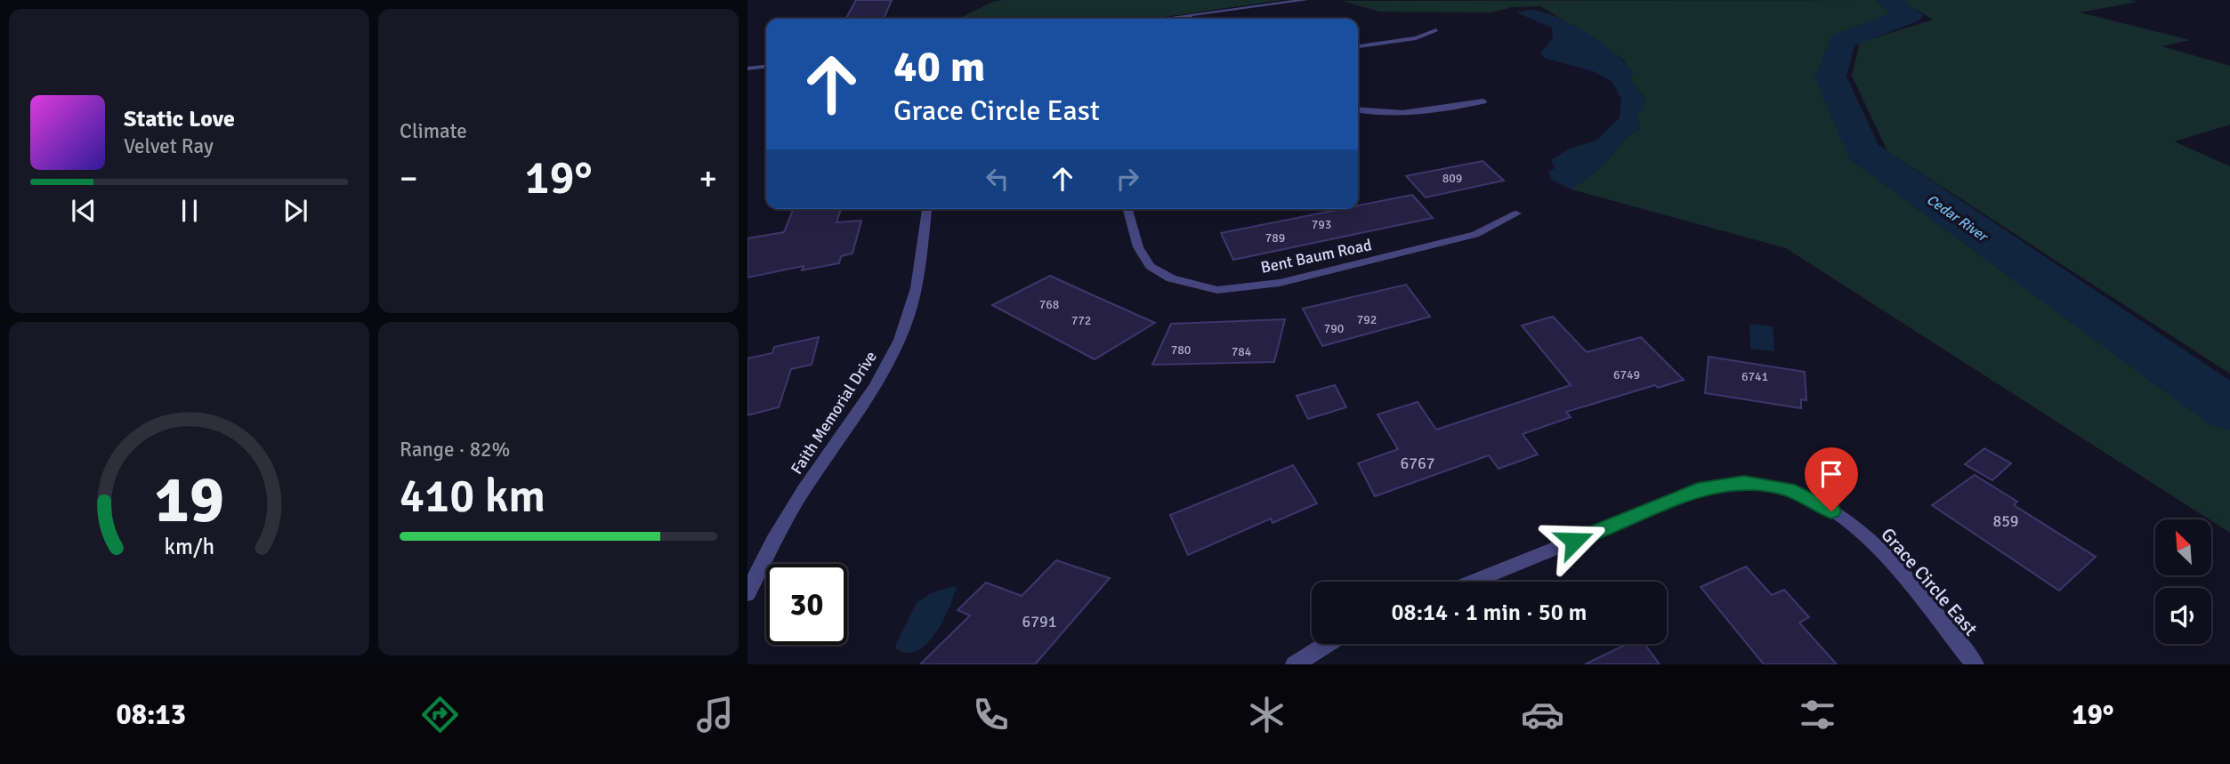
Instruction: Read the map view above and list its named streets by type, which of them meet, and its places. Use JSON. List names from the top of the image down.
{
  "streets": {
    "street": ["Bent Baum Road", "Faith Memorial Drive", "Grace Circle East"]
  },
  "water": ["Cedar River"],
  "house_numbers": [
    "809",
    "793",
    "789",
    "768",
    "792",
    "772",
    "790",
    "780",
    "784",
    "6749",
    "6741",
    "6767",
    "859",
    "6791"
  ],
  "north": "top left",
  "page": {
    "tile": [
      "Climate",
      ["Range · 82%", "410 km"]
    ],
    "turn": ["40 m", "Grace Circle East"],
    "song": ["Static Love", "Velvet Ray"],
    "heat": ["−", "19°", "+"],
    "limit": "30",
    "trip": "08:14 · 1 min · 50 m",
    "tabs": ["08:13", "19°"],
    "gauge": ["19", "km/h"]
  }
}
